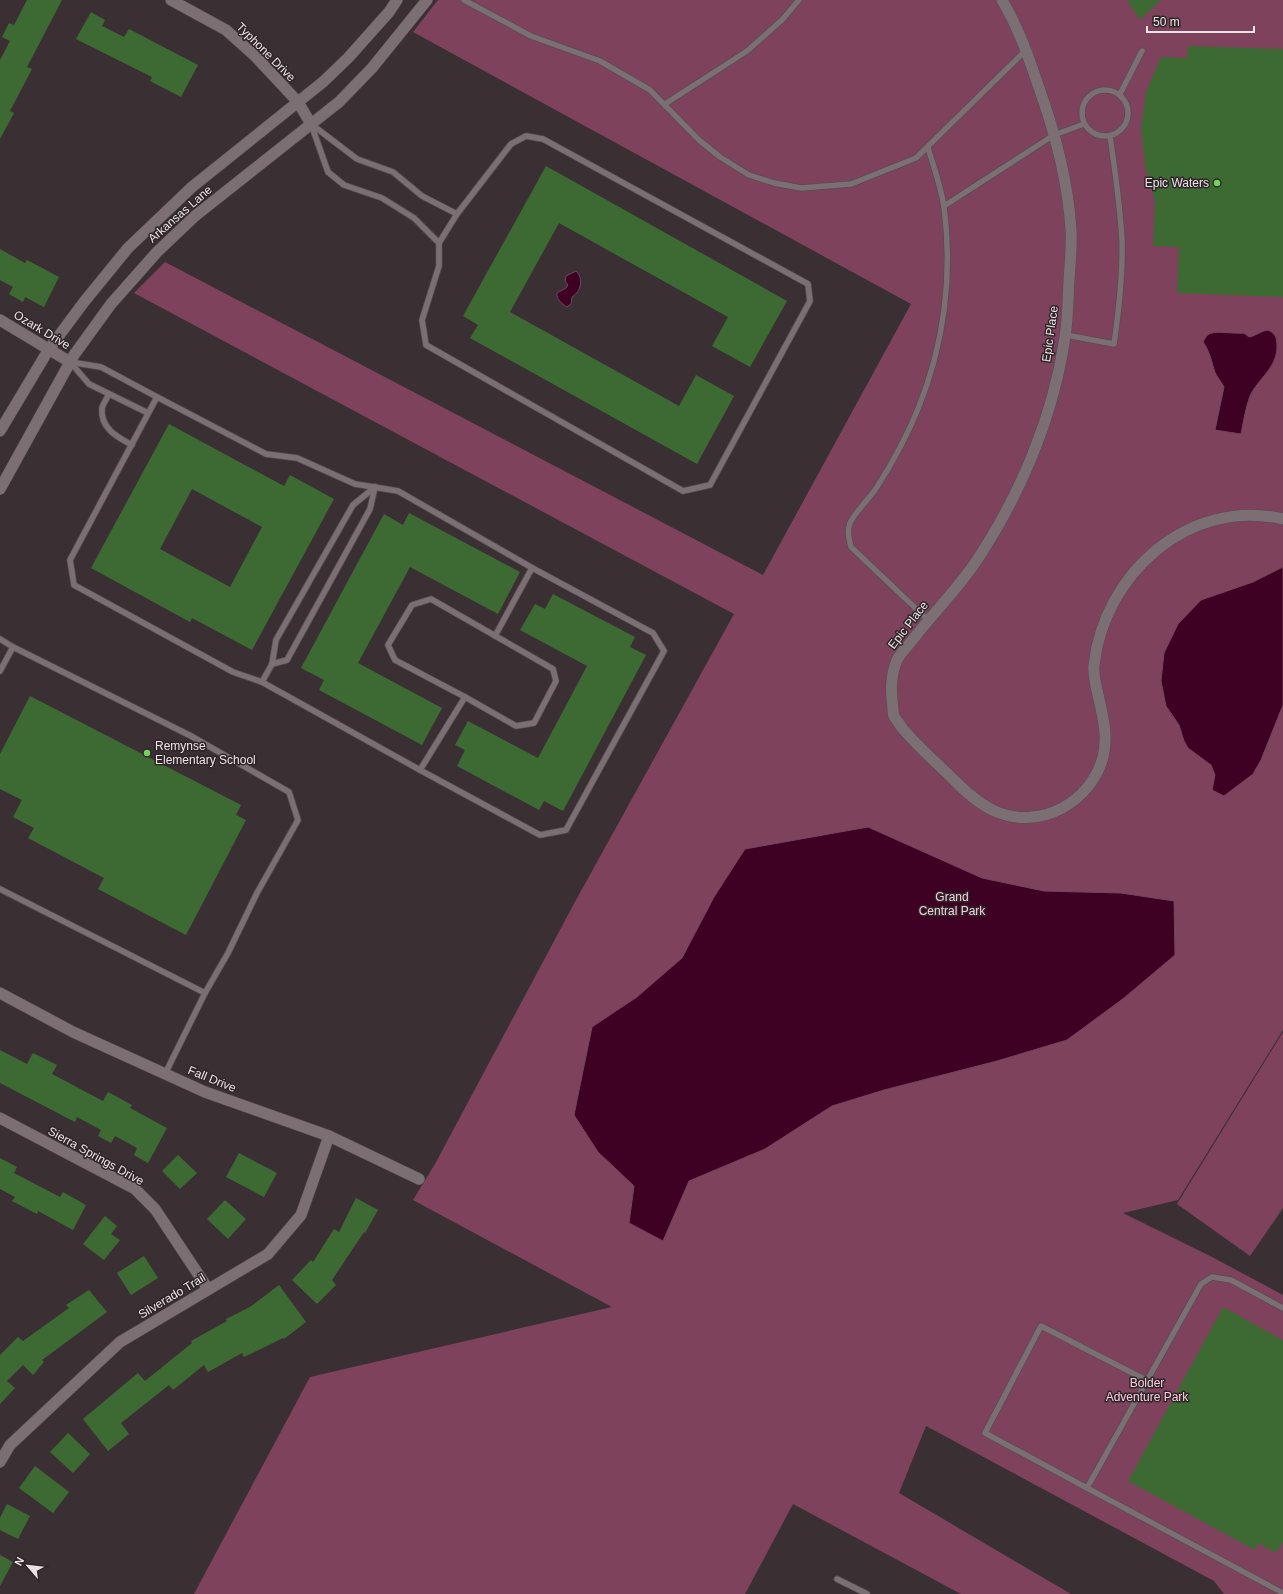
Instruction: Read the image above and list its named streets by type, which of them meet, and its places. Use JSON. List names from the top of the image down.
{
  "streets": {
    "street": [
      "Typhone Drive",
      "Arkansas Lane",
      "Ozark Drive",
      "Epic Place",
      "Fall Drive",
      "Sierra Springs Drive",
      "Silverado Trail"
    ]
  },
  "crossings": [
    ["Typhone Drive", "Arkansas Lane"],
    ["Arkansas Lane", "Ozark Drive"],
    ["Fall Drive", "Silverado Trail"],
    ["Sierra Springs Drive", "Silverado Trail"]
  ],
  "parks": ["Grand Central Park", "Bolder Adventure Park"],
  "places": ["Epic Waters", "Remynse Elementary School"],
  "scale_bar": "50 m",
  "north": "top left"
}
